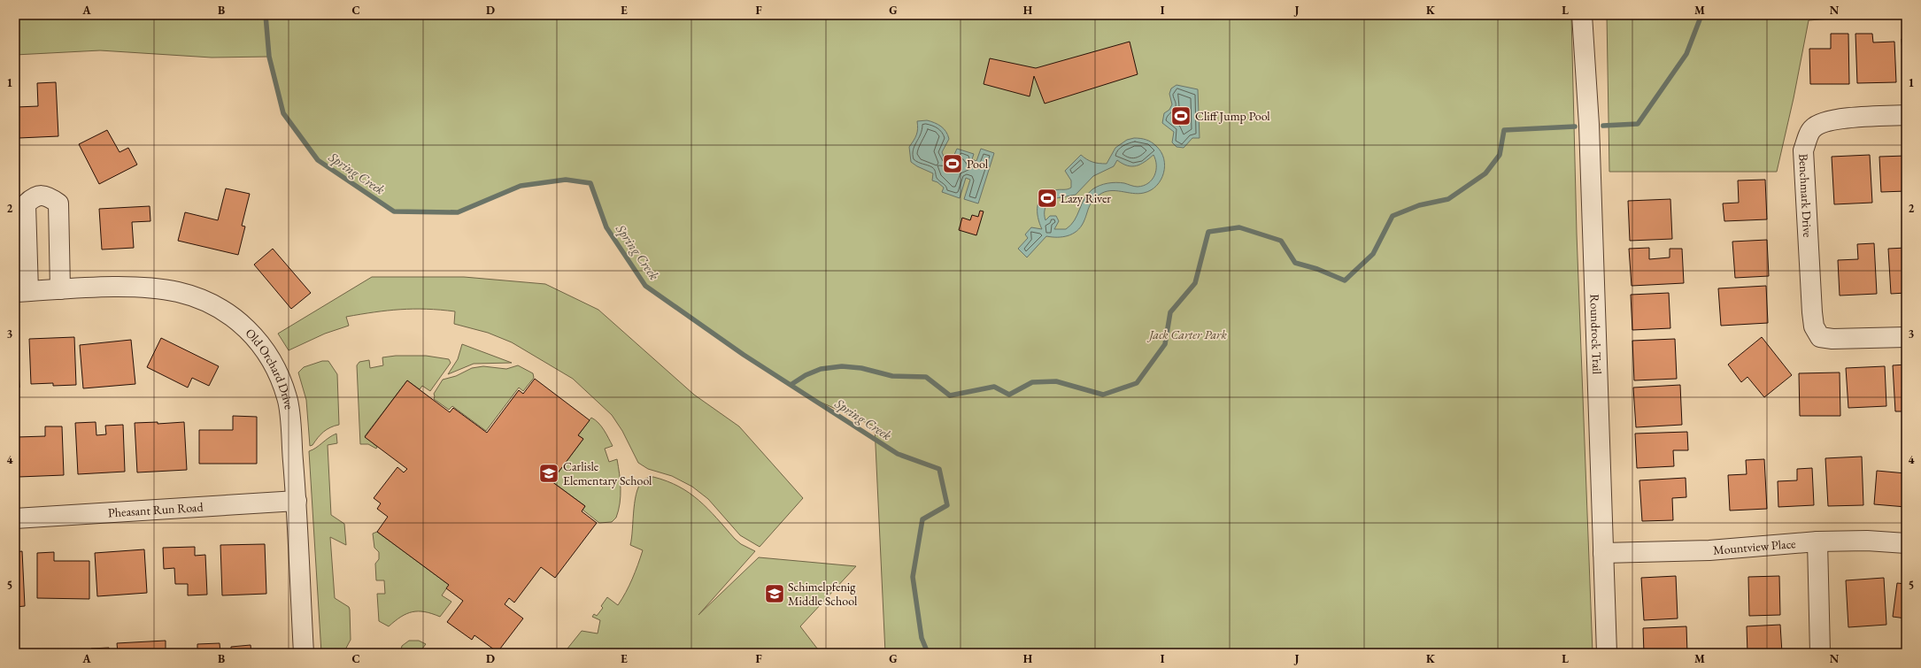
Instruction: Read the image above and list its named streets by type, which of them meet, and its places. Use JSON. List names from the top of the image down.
{
  "streets": {
    "street": [
      "Benchmark Drive",
      "Roundrock Trail",
      "Old Orchard Drive",
      "Pheasant Run Road",
      "Mountview Place"
    ]
  },
  "crossings": [
    ["Roundrock Trail", "Mountview Place"],
    ["Old Orchard Drive", "Pheasant Run Road"]
  ],
  "water": ["Spring Creek"],
  "parks": ["Jack Carter Park"],
  "places": {
    "sports": ["Cliff Jump Pool", "Pool", "Lazy River"],
    "school or university": ["Carlisle Elementary School", "Schimelpfenig Middle School"]
  },
  "grid": {
    "columns": [
      "A",
      "B",
      "C",
      "D",
      "E",
      "F",
      "G",
      "H",
      "I",
      "J",
      "K",
      "L",
      "M",
      "N"
    ],
    "rows": [
      "1",
      "2",
      "3",
      "4",
      "5"
    ]
  }
}
